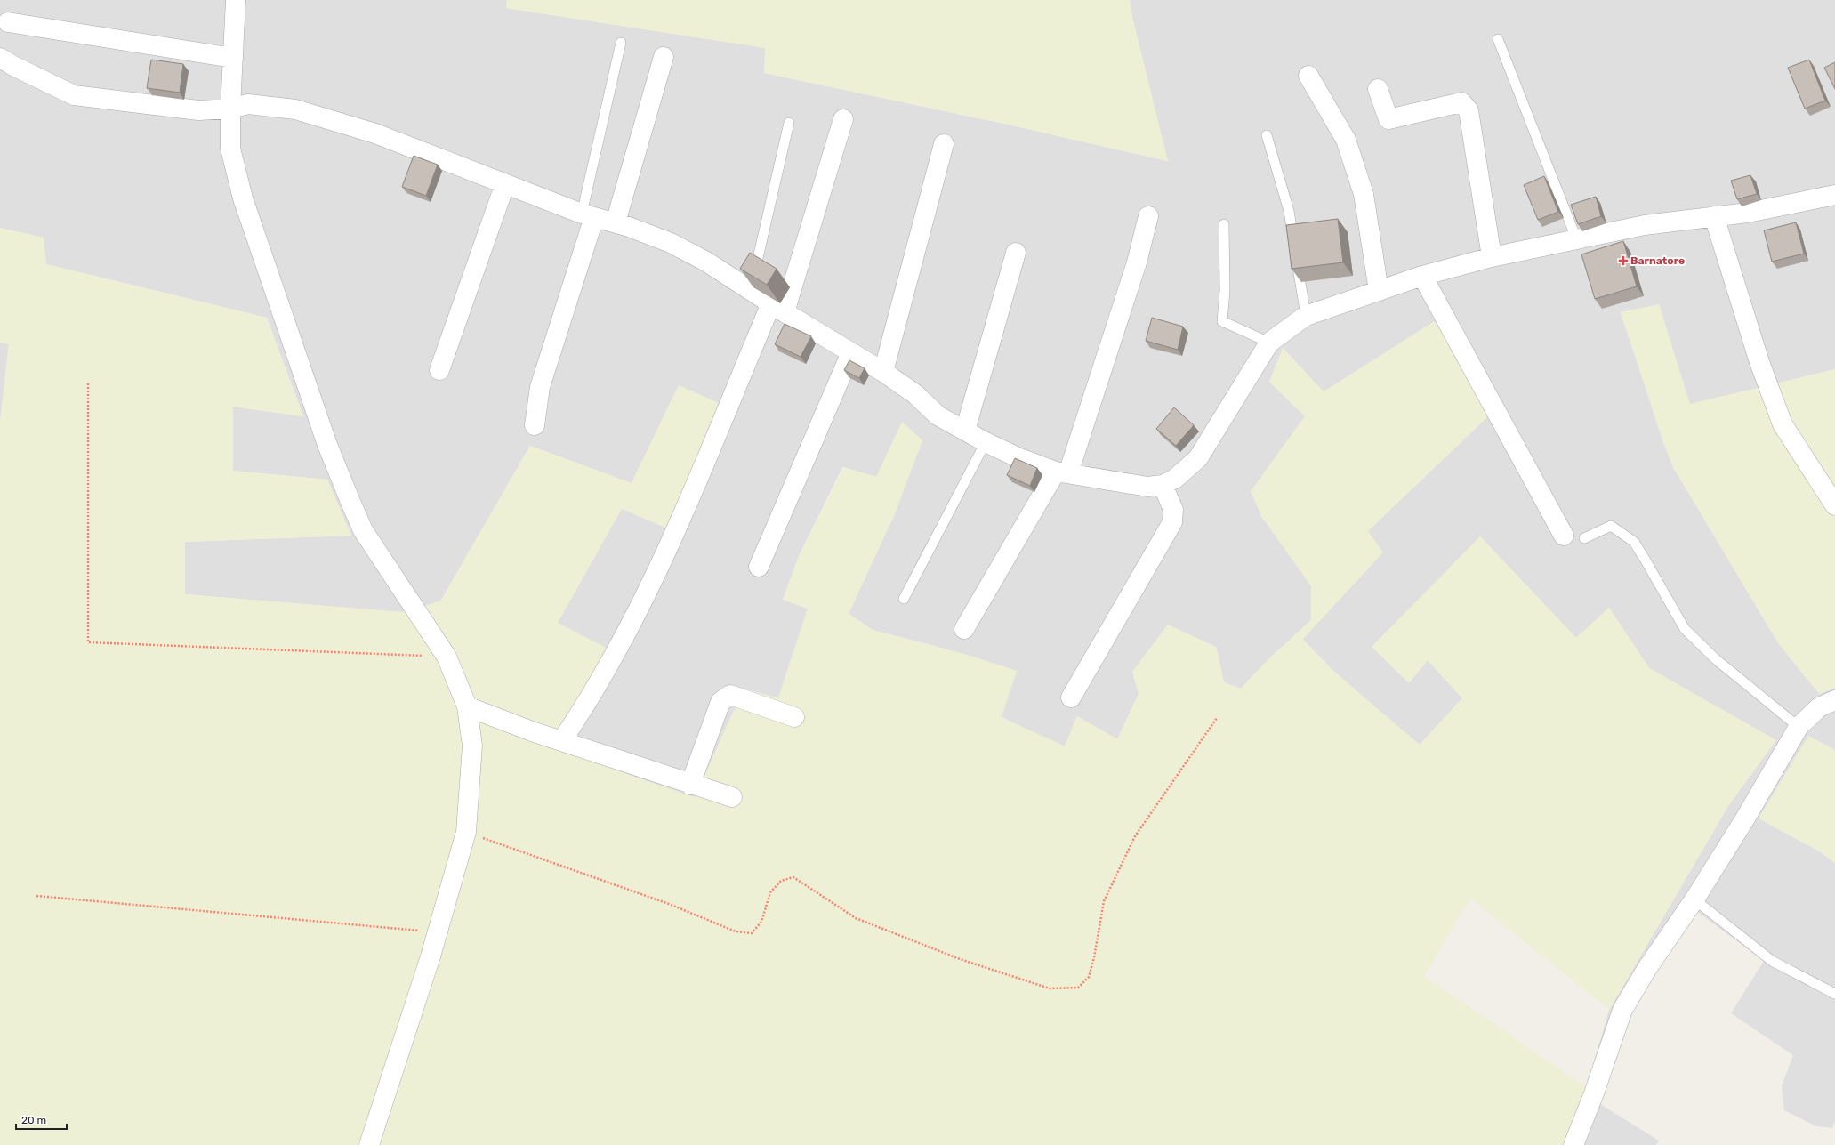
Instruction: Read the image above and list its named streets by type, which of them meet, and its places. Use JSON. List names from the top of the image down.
{
  "places": {
    "health": ["Barnatore"]
  },
  "scale_bar": "20 m"
}
